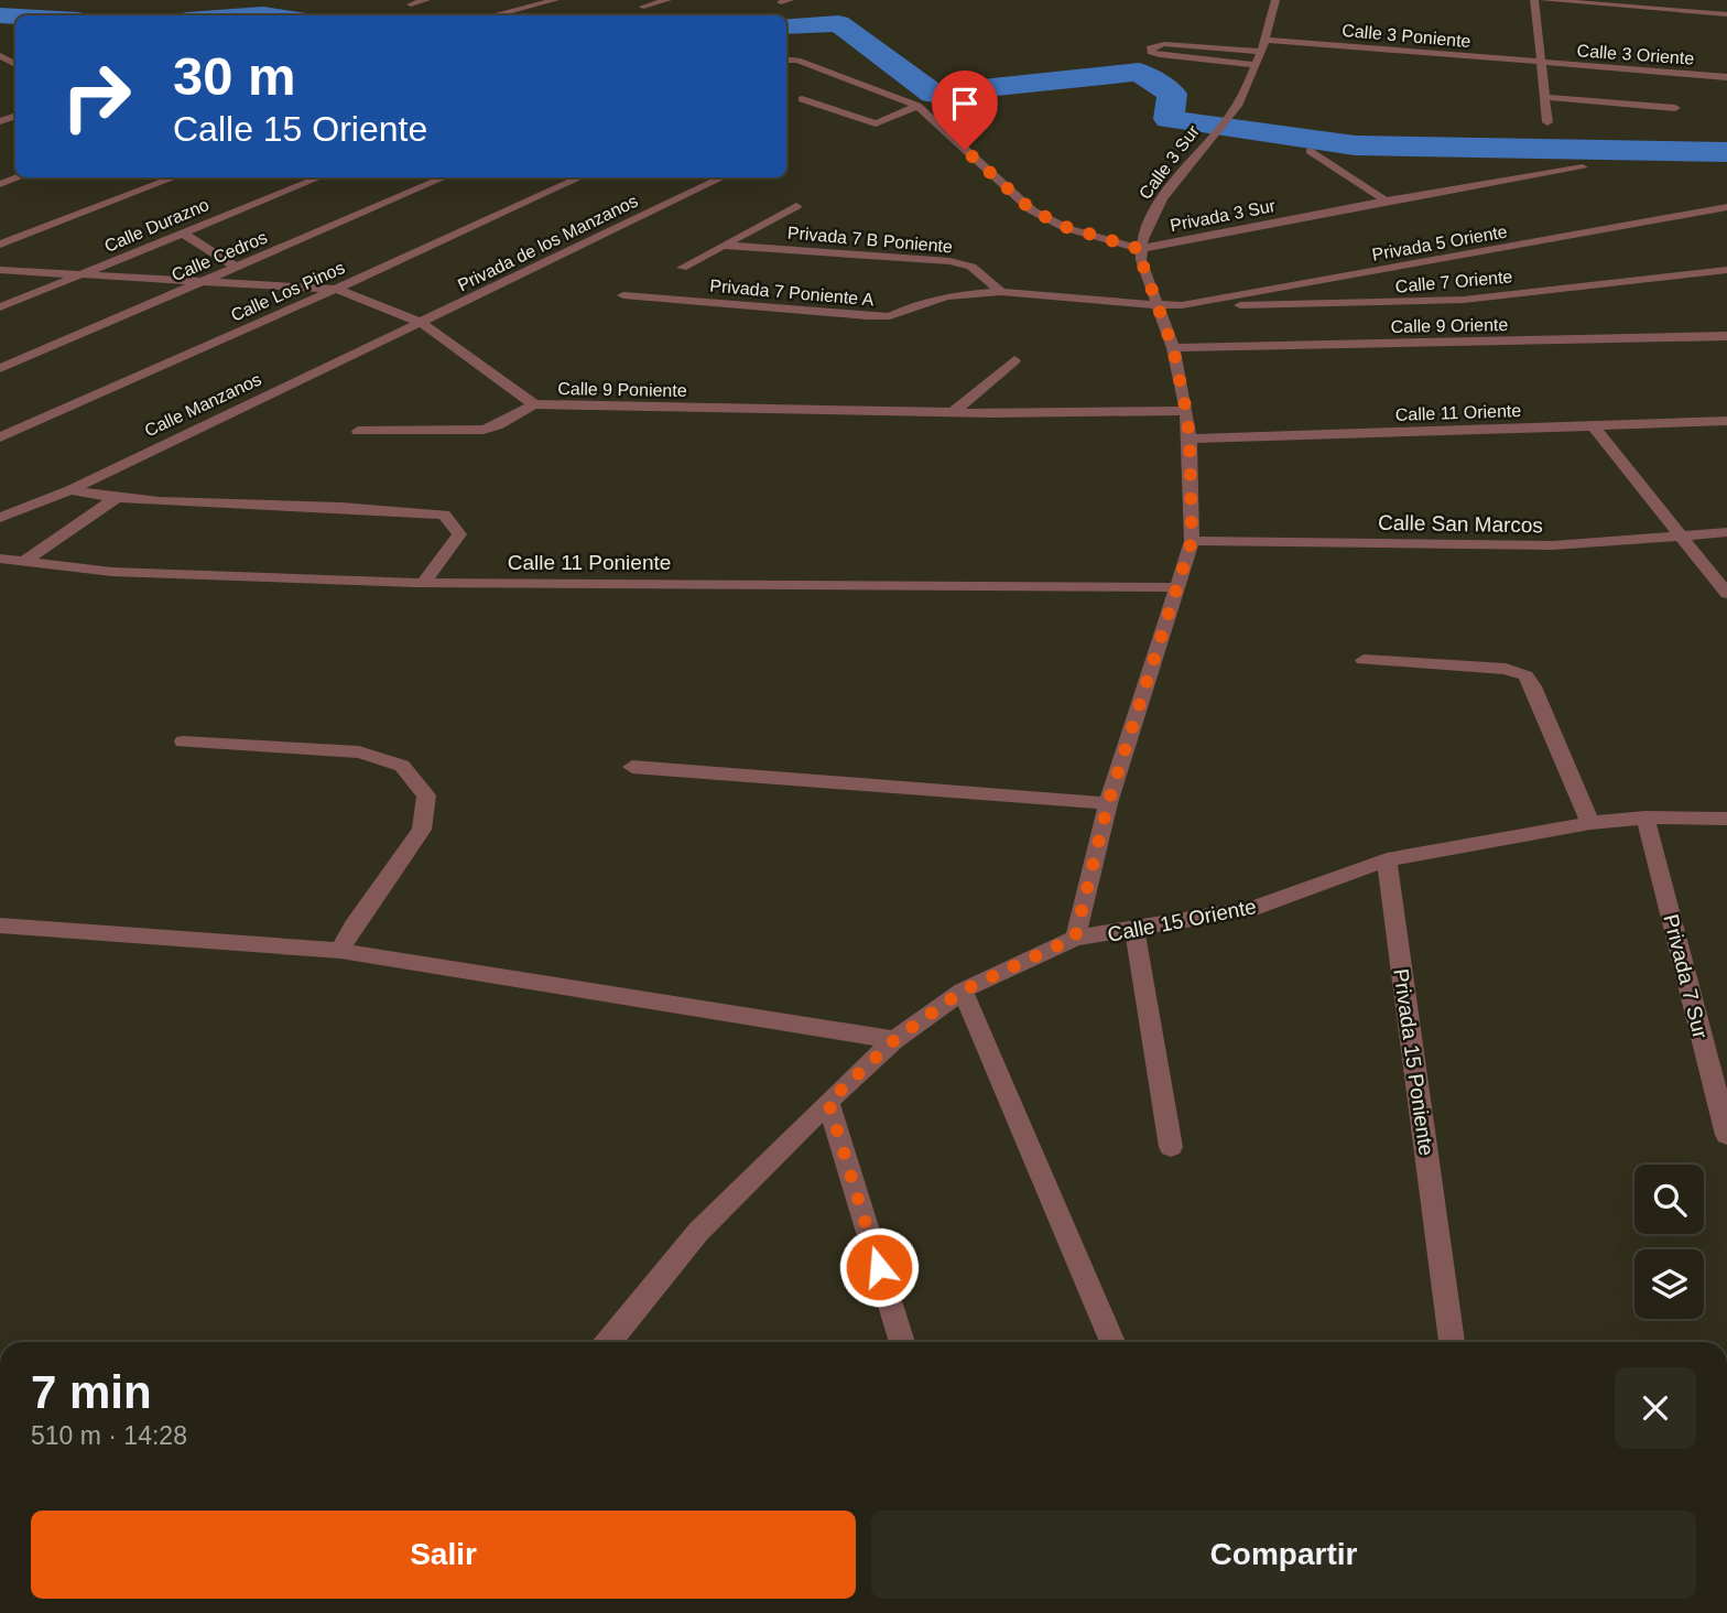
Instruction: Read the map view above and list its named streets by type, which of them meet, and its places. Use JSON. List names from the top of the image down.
{
  "streets": {
    "street": [
      "Calle 3 Poniente",
      "Calle 3 Oriente",
      "Calle 3 Sur",
      "Privada 3 Sur",
      "Calle Durazno",
      "Privada 7 B Poniente",
      "Privada de los Manzanos",
      "Privada 5 Oriente",
      "Calle Cedros",
      "Calle 7 Oriente",
      "Calle Los Pinos",
      "Privada 7 Poniente A",
      "Calle 9 Oriente",
      "Calle 9 Poniente",
      "Calle Manzanos",
      "Calle 11 Oriente",
      "Calle San Marcos",
      "Calle 11 Poniente",
      "Calle 15 Oriente",
      "Privada 7 Sur",
      "Privada 15 Poniente"
    ]
  },
  "crossings": [
    ["Calle 3 Poniente", "Calle 3 Oriente"],
    ["Calle 3 Poniente", "Calle 3 Sur"],
    ["Calle 3 Sur", "Privada 3 Sur"],
    ["Calle Durazno", "Calle 9 Poniente"],
    ["Privada 7 B Poniente", "Privada 7 Poniente A"],
    ["Privada de los Manzanos", "Calle 9 Poniente"],
    ["Privada de los Manzanos", "Calle Manzanos"],
    ["Privada 5 Oriente", "Calle 7 Oriente"],
    ["Privada 5 Oriente", "Privada 7 Poniente A"],
    ["Calle Cedros", "Calle 9 Poniente"],
    ["Calle Los Pinos", "Calle 9 Poniente"],
    ["Calle 9 Poniente", "Calle Manzanos"],
    ["Calle 15 Oriente", "Privada 7 Sur"],
    ["Calle 15 Oriente", "Privada 15 Poniente"]
  ],
  "page": {
    "turn": ["30 m", "Calle 15 Oriente"],
    "heading": ["7 min", "510 m · 14:28"],
    "buttons": ["Salir", "Compartir"]
  }
}
